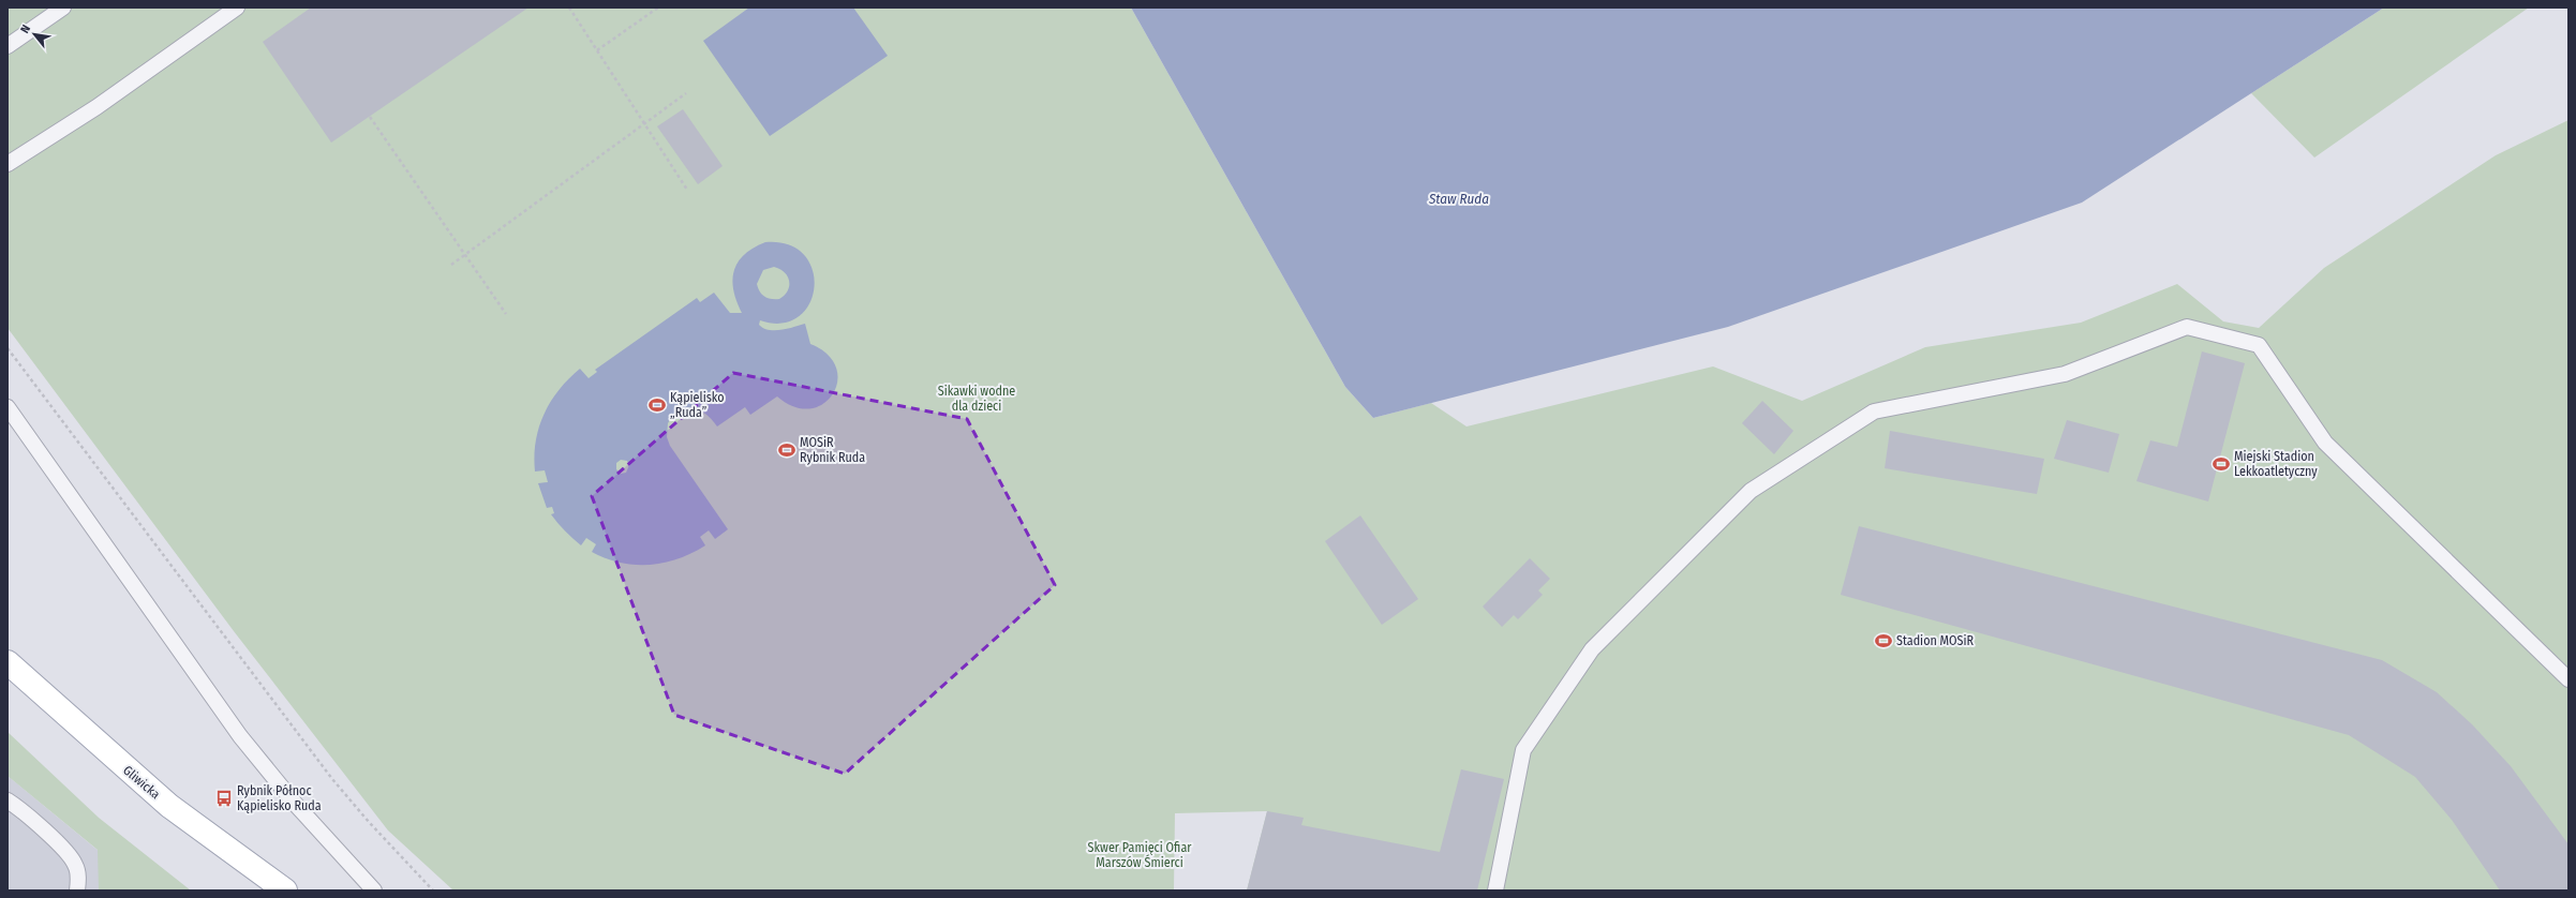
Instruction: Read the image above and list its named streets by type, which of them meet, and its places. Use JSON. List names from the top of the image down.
{
  "streets": {
    "main road": ["Gliwicka"]
  },
  "water": ["Staw Ruda"],
  "parks": ["Sikawki wodne dla dzieci", "Skwer Pamięci Ofiar Marszów Śmierci"],
  "places": {
    "sports": [
      "Kąpielisko „Ruda”",
      "MOSiR Rybnik Ruda",
      "Miejski Stadion Lekkoatletyczny",
      "Stadion MOSiR"
    ],
    "bus stop": ["Rybnik Północ Kąpielisko Ruda"]
  },
  "north": "top left"
}
